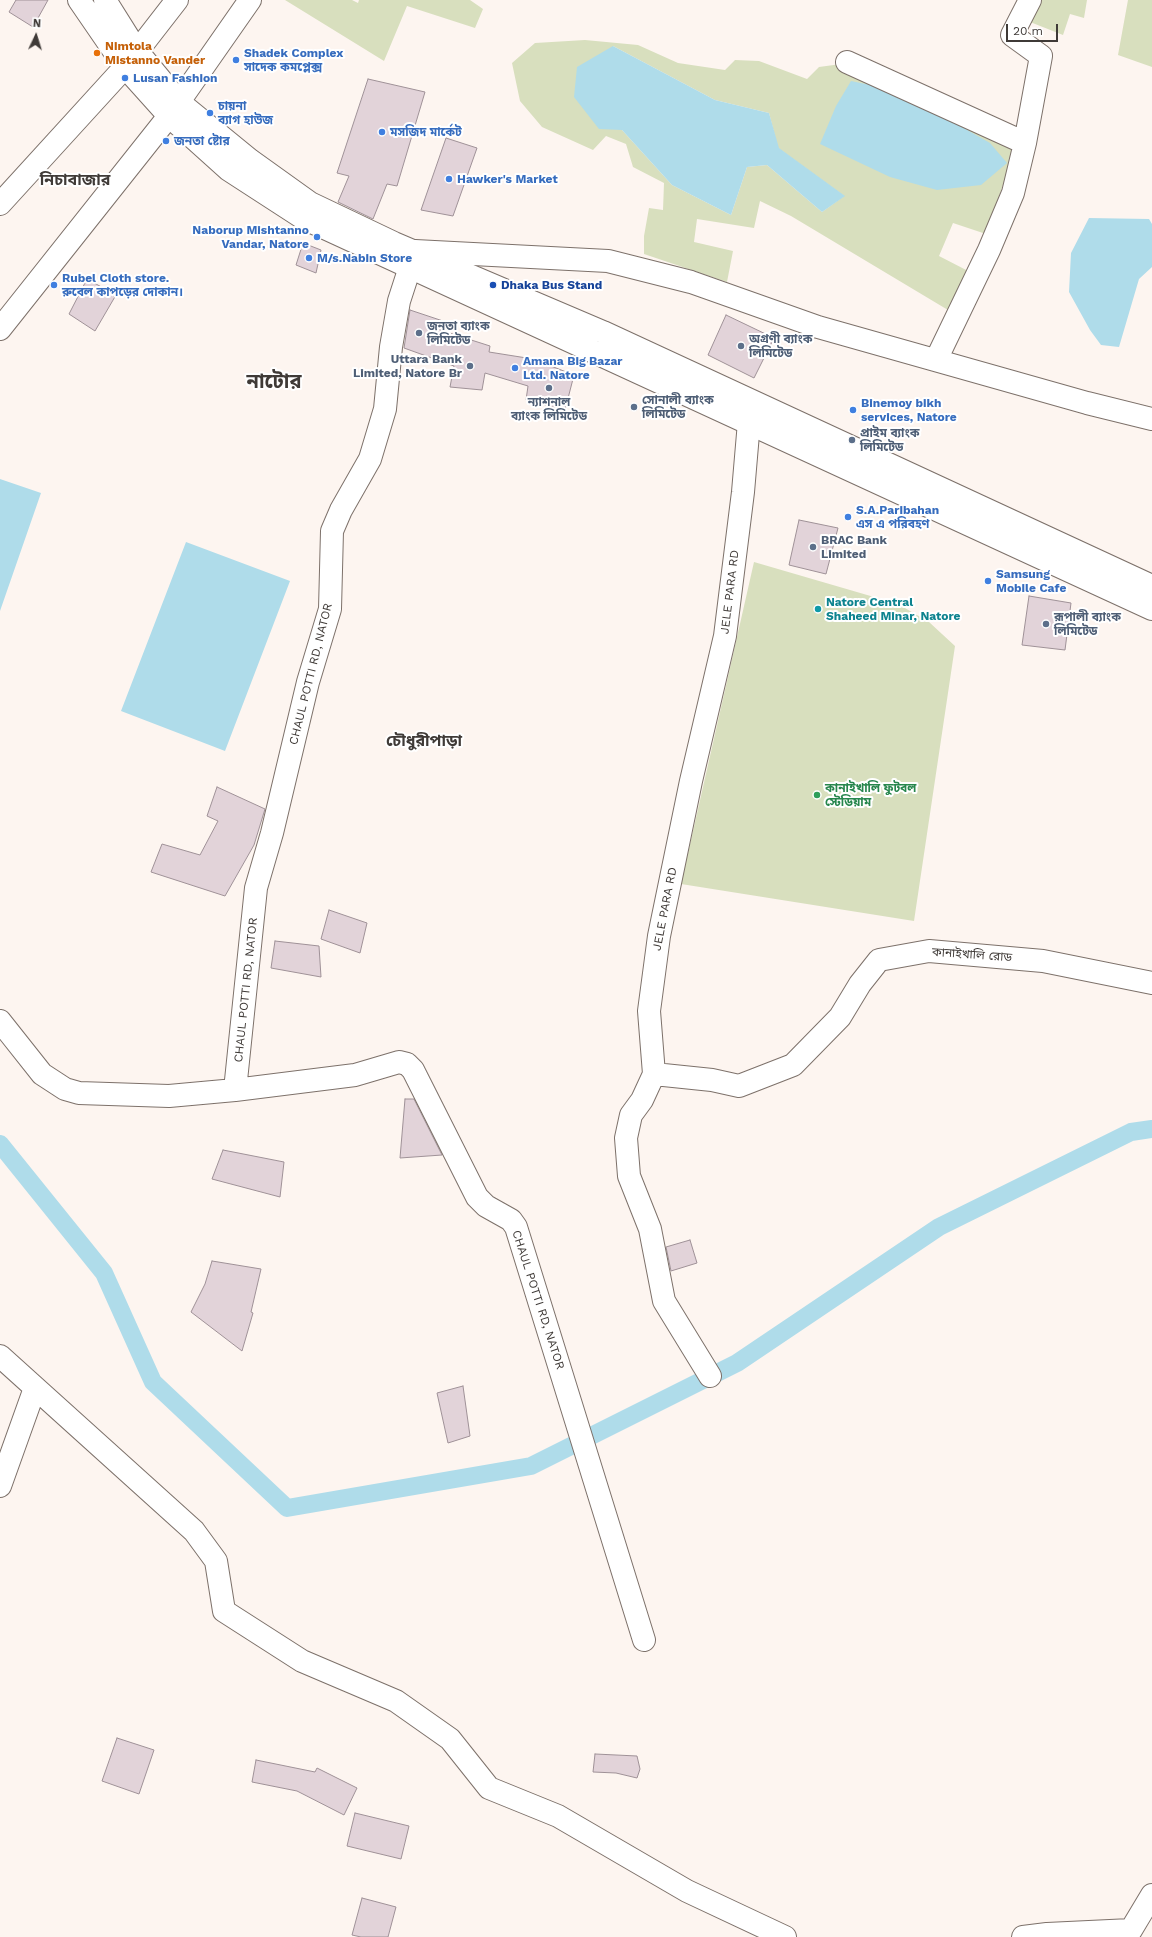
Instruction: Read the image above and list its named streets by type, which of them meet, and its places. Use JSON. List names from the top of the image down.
{
  "streets": {
    "main road": ["JELE PARA RD", "CHAUL POTTI RD, NATOR", "কানাইখালি রোড"]
  },
  "crossings": [
    ["JELE PARA RD", "কানাইখালি রোড"]
  ],
  "districts": ["নিচাবাজার", "নাটোর", "চৌধুরীপাড়া"],
  "places": [
    "Nimtola Mistanno Vander",
    "Shadek Complex সাদেক কমপ্লেক্স",
    "Lusan Fashion",
    "চায়না ব্যাগ হাউজ",
    "মসজিদ মার্কেট",
    "জনতা ষ্টোর",
    "Hawker's Market",
    "Naborup Mishtanno Vandar, Natore",
    "M/s.Nabin Store",
    "Rubel Cloth store. রুবেল কাপড়ের দোকান।",
    "Dhaka Bus Stand",
    "জনতা ব্যাংক লিমিটেড",
    "অগ্রণী ব্যাংক লিমিটেড",
    "Uttara Bank Limited, Natore Br",
    "Amana Big Bazar Ltd. Natore",
    "ন্যাশনাল ব্যাংক লিমিটেড",
    "সোনালী ব্যাংক লিমিটেড",
    "Binemoy bikh services, Natore",
    "প্রাইম ব্যাংক লিমিটেড",
    "S.A.Paribahan এস এ পরিবহণ",
    "BRAC Bank Limited",
    "Samsung Mobile Cafe",
    "Natore Central Shaheed Minar, Natore",
    "রূপালী ব্যাংক লিমিটেড",
    "কানাইখালি ফুটবল স্টেডিয়াম"
  ],
  "scale_bar": "20 m",
  "north": "top"
}
